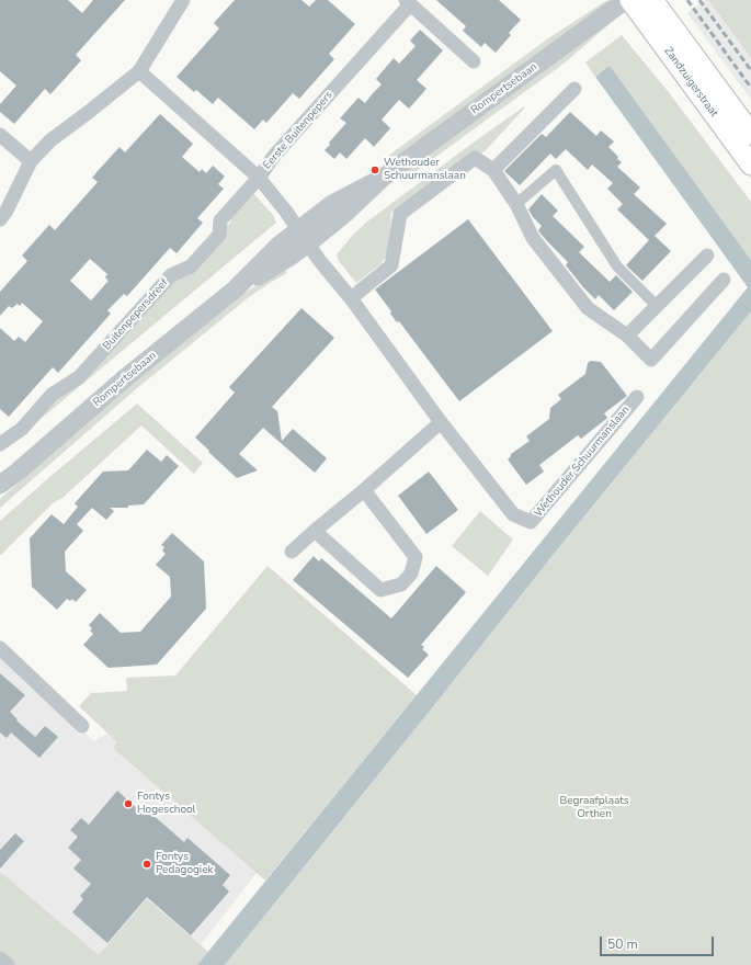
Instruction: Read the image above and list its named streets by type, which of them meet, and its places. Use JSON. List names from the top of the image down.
{
  "streets": {
    "main road": ["Zandzuigerstraat"],
    "street": [
      "Rompertsebaan",
      "Eerste Buitenpepers",
      "Buitenpepersdreef",
      "Wethouder Schuurmanslaan"
    ]
  },
  "crossings": [
    ["Rompertsebaan", "Wethouder Schuurmanslaan"],
    ["Eerste Buitenpepers", "Buitenpepersdreef"]
  ],
  "parks": ["Begraafplaats Orthen"],
  "places": ["Wethouder Schuurmanslaan", "Fontys Hogeschool", "Fontys Pedagogiek"],
  "scale_bar": "50 m"
}
